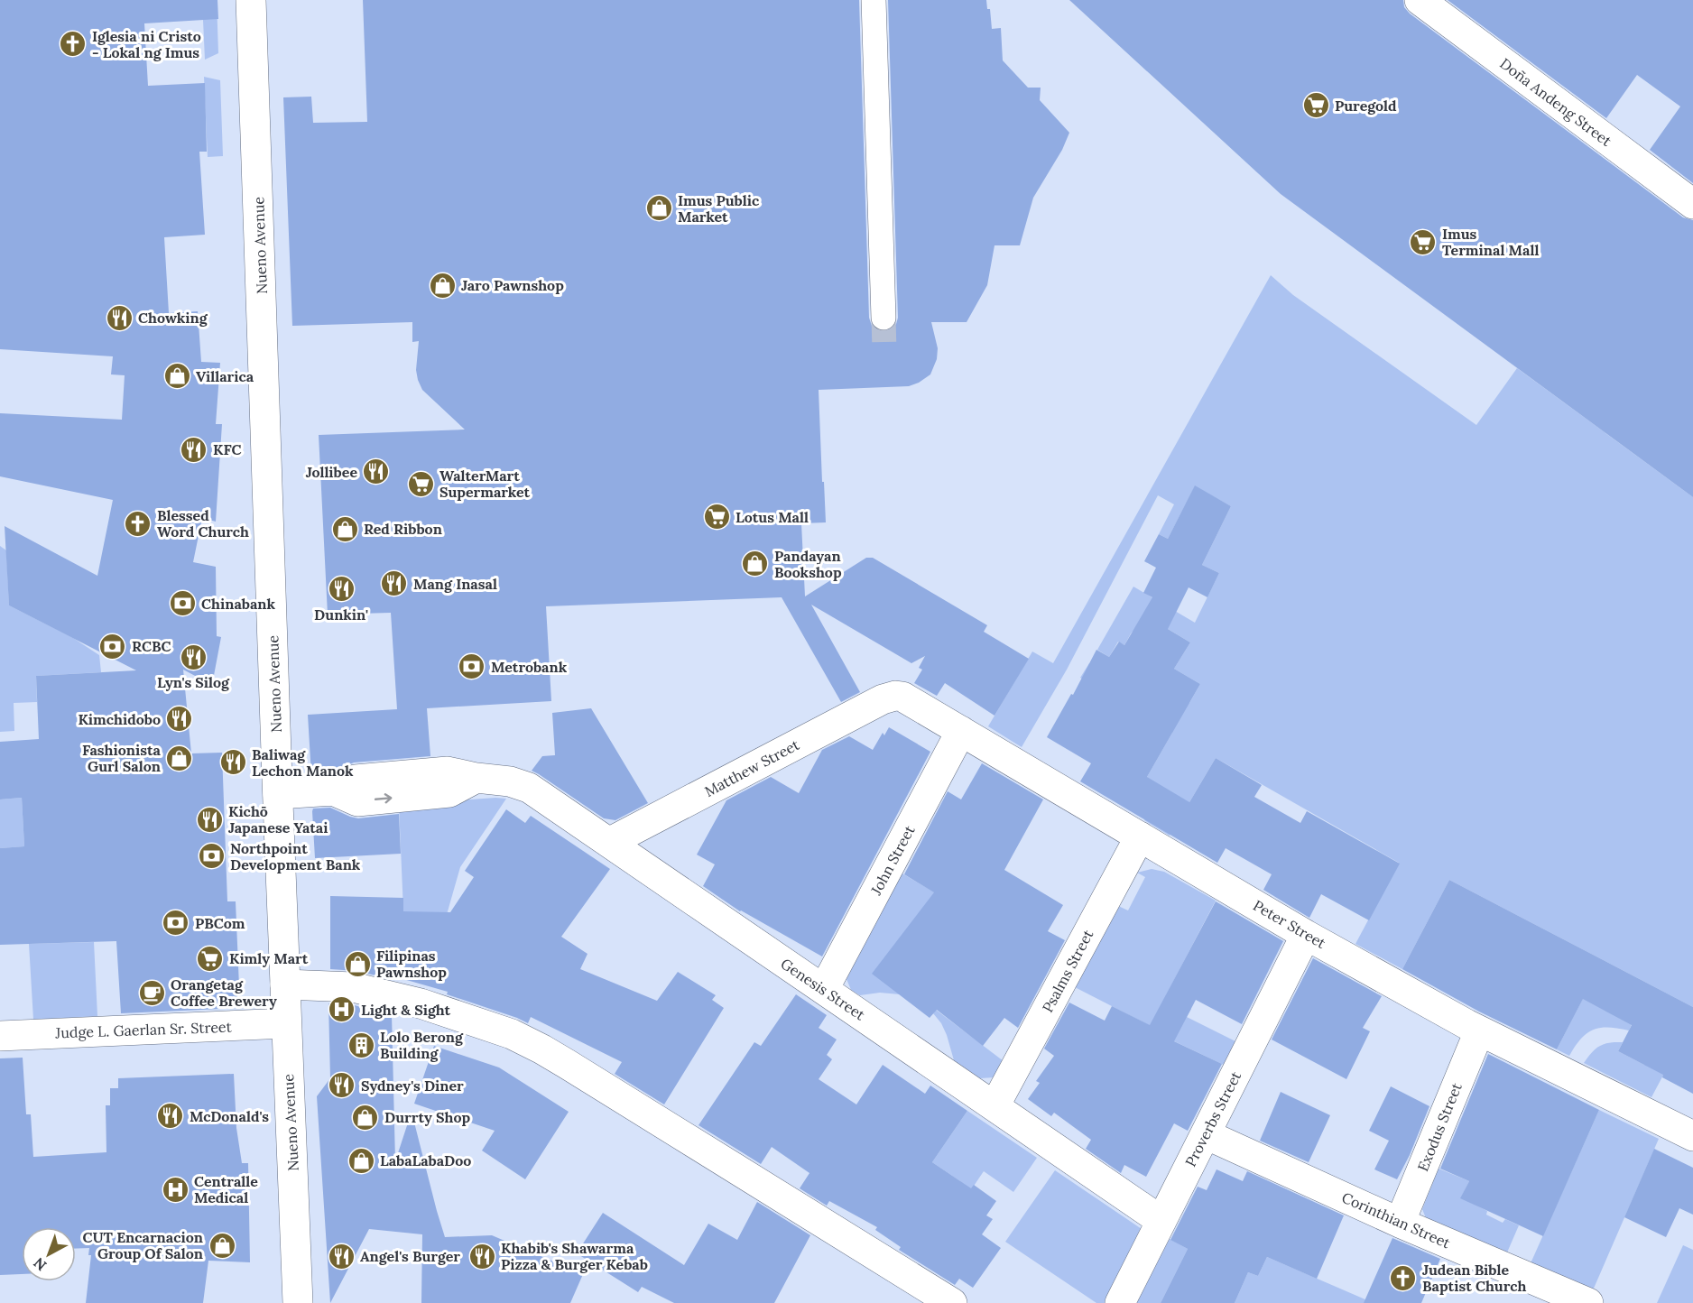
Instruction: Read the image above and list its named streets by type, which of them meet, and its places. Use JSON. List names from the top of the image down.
{
  "streets": {
    "street": [
      "Doña Andeng Street",
      "Nueno Avenue",
      "Matthew Street",
      "John Street",
      "Peter Street",
      "Psalms Street",
      "Genesis Street",
      "Judge L. Gaerlan Sr. Street",
      "Proverbs Street",
      "Exodus Street",
      "Corinthian Street"
    ]
  },
  "crossings": [
    ["Nueno Avenue", "Genesis Street"],
    ["Nueno Avenue", "Judge L. Gaerlan Sr. Street"],
    ["Matthew Street", "Peter Street"],
    ["Matthew Street", "Genesis Street"],
    ["John Street", "Peter Street"],
    ["John Street", "Genesis Street"],
    ["Peter Street", "Psalms Street"],
    ["Peter Street", "Proverbs Street"],
    ["Peter Street", "Exodus Street"],
    ["Psalms Street", "Genesis Street"],
    ["Genesis Street", "Proverbs Street"],
    ["Proverbs Street", "Corinthian Street"],
    ["Exodus Street", "Corinthian Street"]
  ],
  "places": {
    "church": ["Iglesia ni Cristo - Lokal ng Imus", "Blessed Word Church", "Judean Bible Baptist Church"],
    "supermarket": [
      "Puregold",
      "Imus Terminal Mall",
      "WalterMart Supermarket",
      "Lotus Mall",
      "Kimly Mart"
    ],
    "shop": [
      "Imus Public Market",
      "Jaro Pawnshop",
      "Villarica",
      "Red Ribbon",
      "Pandayan Bookshop",
      "Fashionista Gurl Salon",
      "Filipinas Pawnshop",
      "Durrty Shop",
      "LabaLabaDoo",
      "CUT Encarnacion Group Of Salon"
    ],
    "restaurant": [
      "Chowking",
      "KFC",
      "Jollibee",
      "Mang Inasal",
      "Dunkin'",
      "Lyn's Silog",
      "Kimchidobo",
      "Baliwag Lechon Manok",
      "Kichō Japanese Yatai",
      "Sydney's Diner",
      "McDonald's",
      "Angel's Burger",
      "Khabib's Shawarma Pizza & Burger Kebab"
    ],
    "bank": [
      "Chinabank",
      "RCBC",
      "Metrobank",
      "Northpoint Development Bank",
      "PBCom"
    ],
    "cafe": ["Orangetag Coffee Brewery"],
    "hospital": ["Light & Sight", "Centralle Medical"],
    "building": ["Lolo Berong Building"]
  },
  "north": "bottom left"
}
